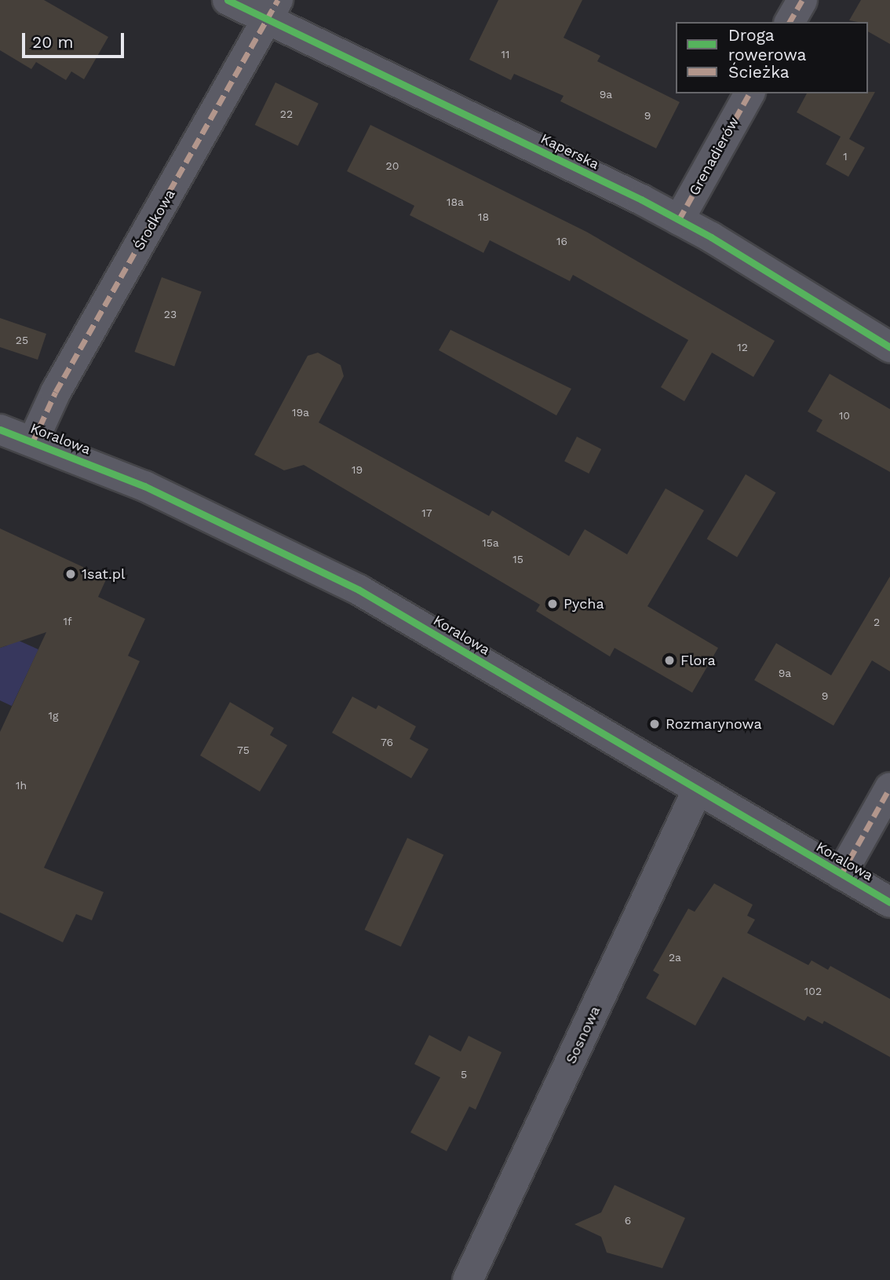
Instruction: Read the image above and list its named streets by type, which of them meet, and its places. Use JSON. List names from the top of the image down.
{
  "streets": {
    "street": [
      "Kaperska",
      "Grenadierów",
      "Środkowa",
      "Koralowa",
      "Sosnowa"
    ]
  },
  "crossings": [
    ["Kaperska", "Grenadierów"],
    ["Kaperska", "Środkowa"],
    ["Środkowa", "Koralowa"],
    ["Koralowa", "Sosnowa"]
  ],
  "places": [
    "1sat.pl",
    "Pycha",
    "Flora",
    "Rozmarynowa"
  ],
  "house_numbers": [
    "11",
    "9a",
    "22",
    "9",
    "1",
    "20",
    "18a",
    "18",
    "16",
    "23",
    "25",
    "12",
    "19a",
    "10",
    "19",
    "17",
    "15a",
    "15",
    "1f",
    "2",
    "9a",
    "9",
    "1g",
    "76",
    "75",
    "1h",
    "2a",
    "102",
    "5",
    "6"
  ],
  "legend": ["Droga rowerowa", "Ścieżka"],
  "scale_bar": "20 m"
}
